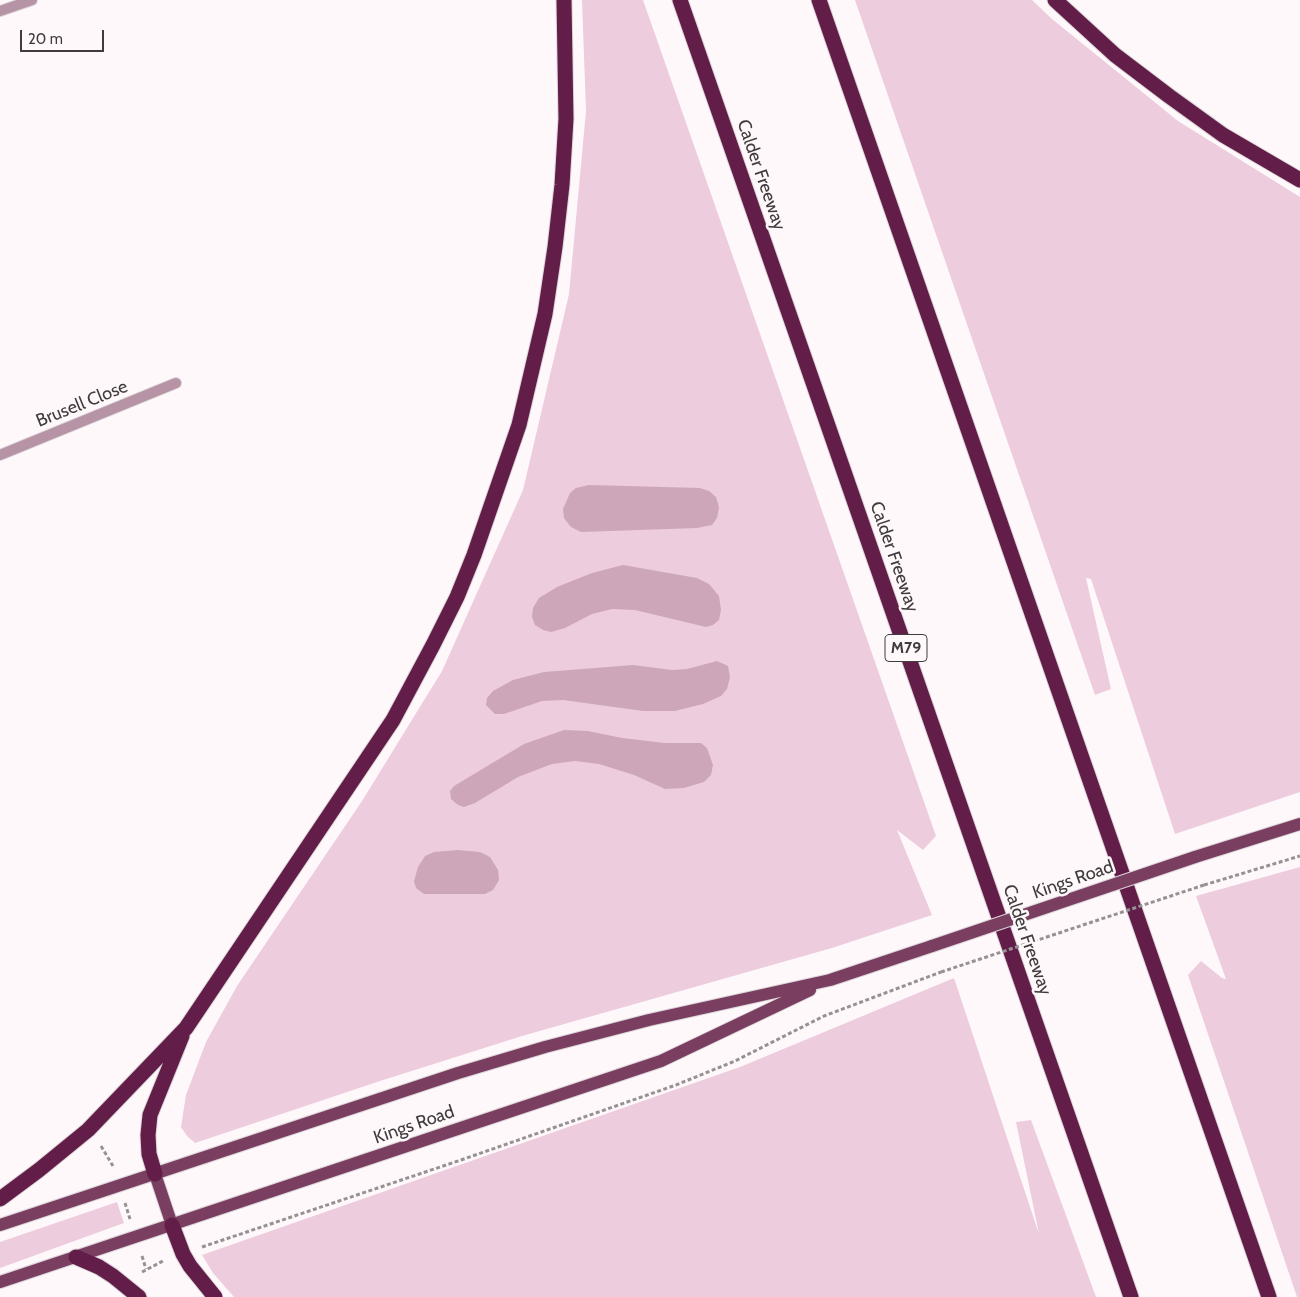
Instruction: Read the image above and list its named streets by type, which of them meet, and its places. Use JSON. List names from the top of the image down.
{
  "streets": {
    "highway": ["Calder Freeway", "M79"],
    "main road": ["Kings Road"],
    "street": ["Brusell Close"]
  },
  "scale_bar": "20 m"
}
